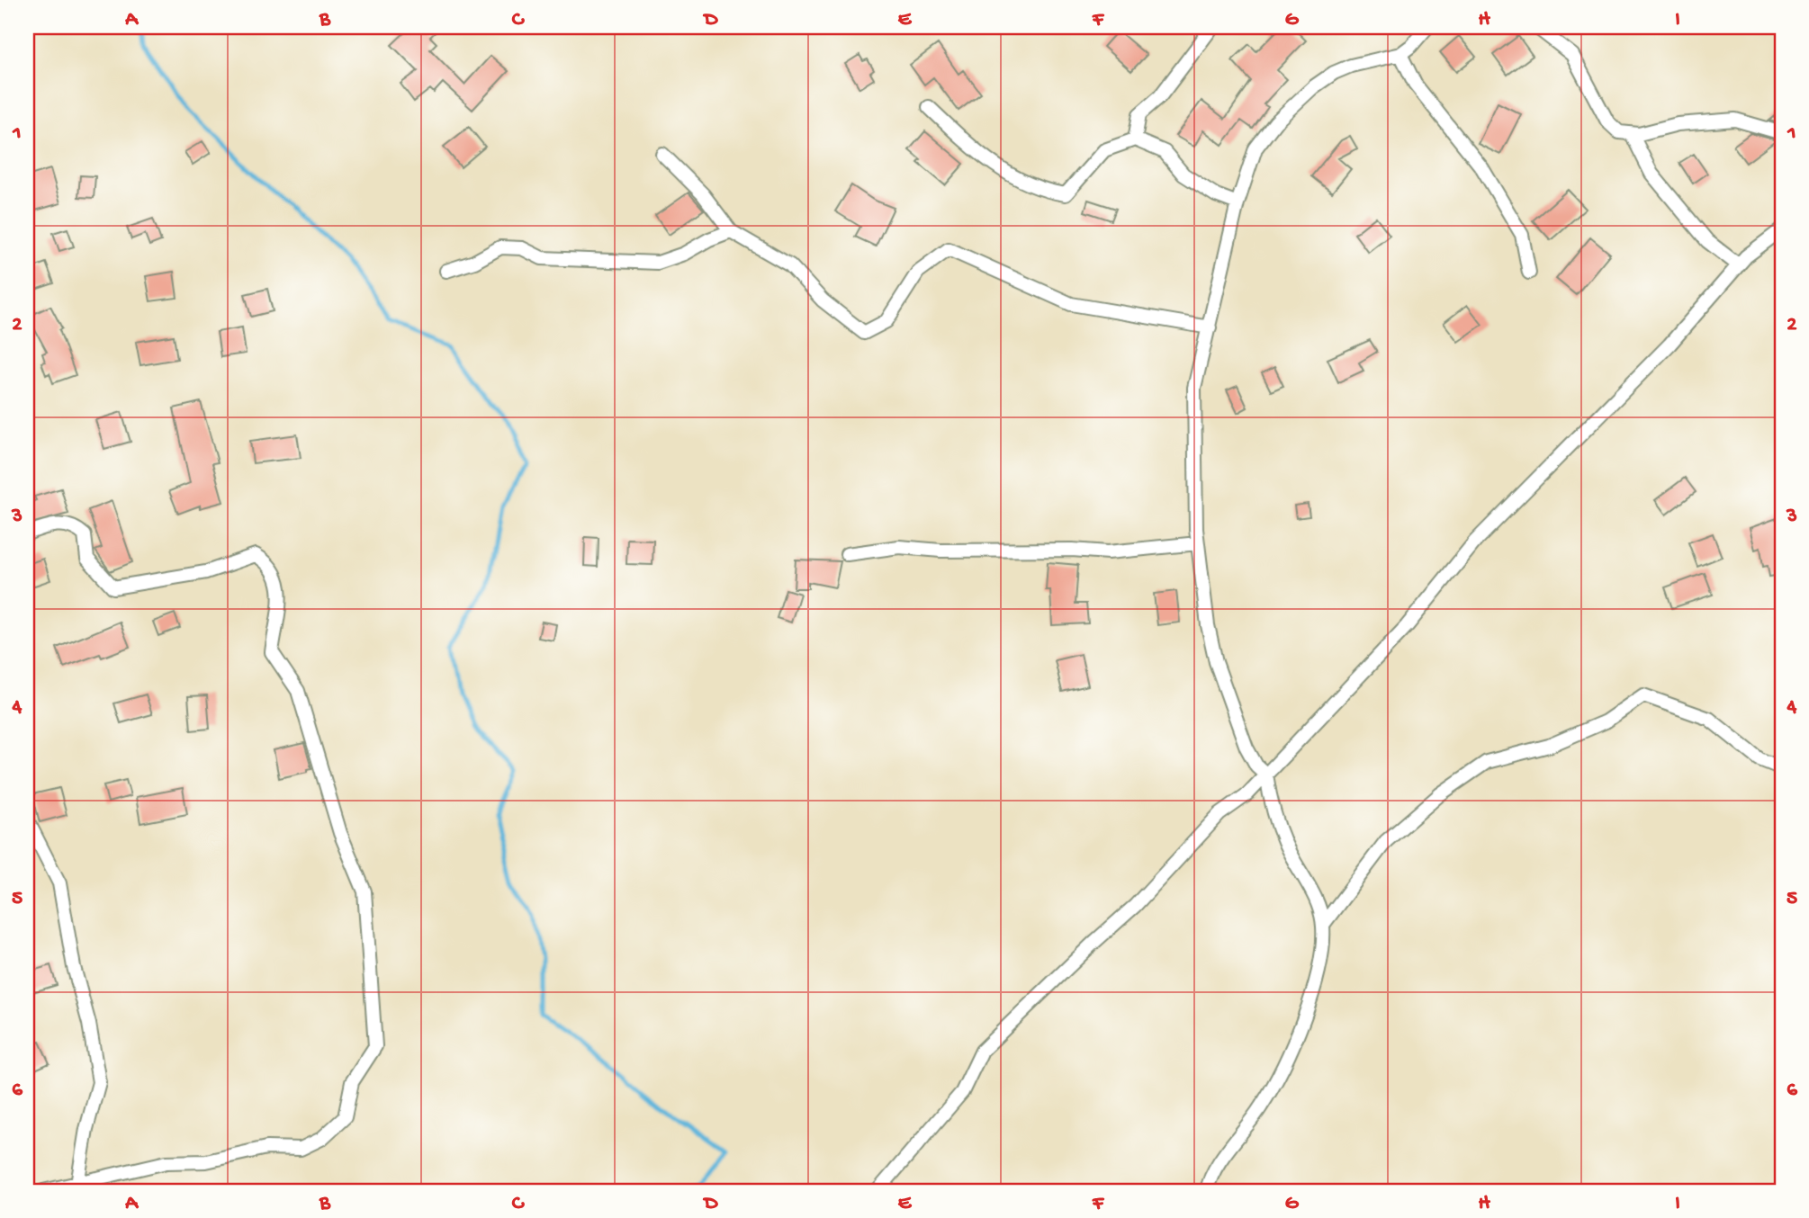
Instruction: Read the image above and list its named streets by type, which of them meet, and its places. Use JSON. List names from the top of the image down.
{
  "grid": {
    "columns": [
      "A",
      "B",
      "C",
      "D",
      "E",
      "F",
      "G",
      "H",
      "I"
    ],
    "rows": [
      "1",
      "2",
      "3",
      "4",
      "5",
      "6"
    ]
  }
}
